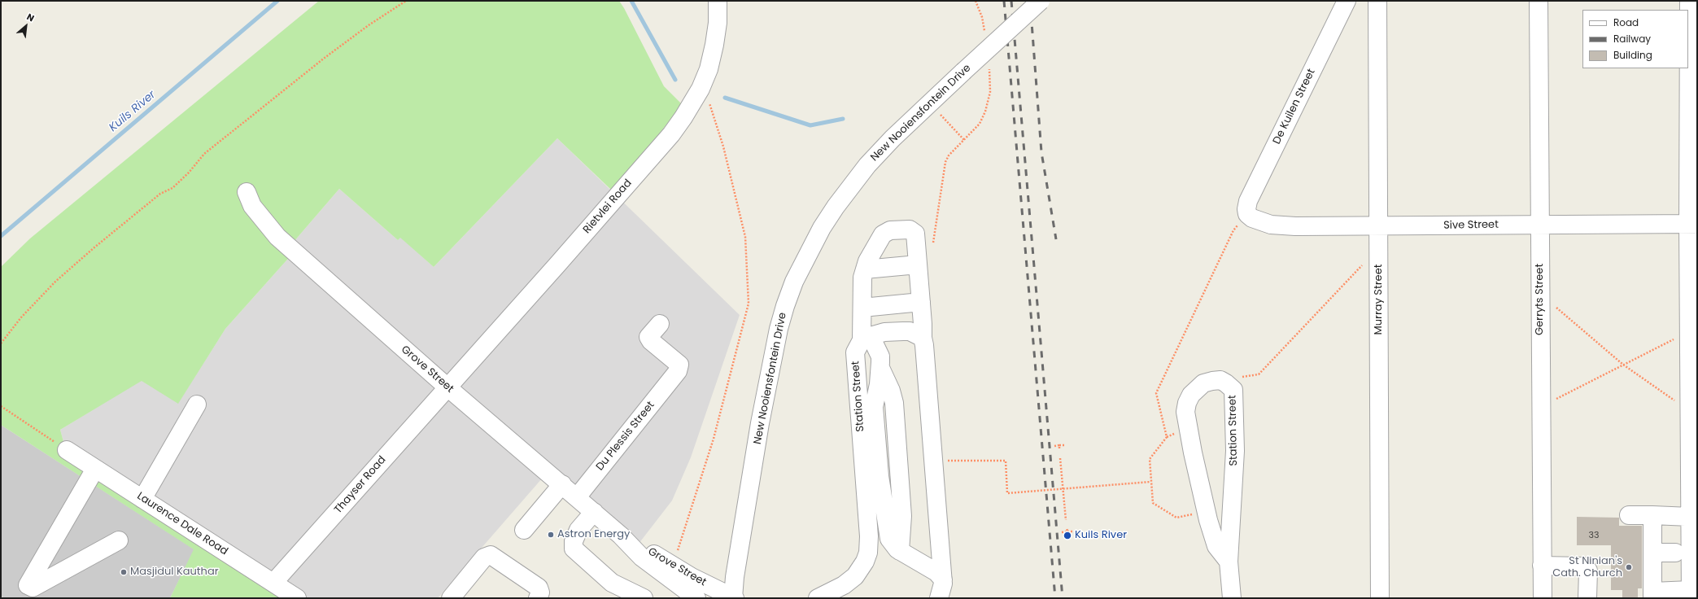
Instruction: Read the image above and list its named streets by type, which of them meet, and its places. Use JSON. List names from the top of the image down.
{
  "streets": {
    "street": [
      "De Kuilen Street",
      "New Nooiensfontein Drive",
      "Rietvlei Road",
      "Sive Street",
      "Murray Street",
      "Gerryts Street",
      "Grove Street",
      "Station Street",
      "Du Plessis Street",
      "Thayser Road",
      "Laurence Dale Road"
    ]
  },
  "crossings": [
    ["De Kuilen Street", "Sive Street"],
    ["New Nooiensfontein Drive", "Grove Street"],
    ["Rietvlei Road", "Grove Street"],
    ["Rietvlei Road", "Thayser Road"],
    ["Sive Street", "Murray Street"],
    ["Sive Street", "Gerryts Street"],
    ["Grove Street", "Du Plessis Street"],
    ["Grove Street", "Thayser Road"],
    ["Thayser Road", "Laurence Dale Road"]
  ],
  "water": ["Kuils River"],
  "places": [
    "Astron Energy",
    "Kuils River",
    "St Ninian's Cath. Church",
    "Masjidul Kauthar"
  ],
  "house_numbers": ["33"],
  "legend": ["Road", "Railway", "Building"],
  "north": "top right"
}
